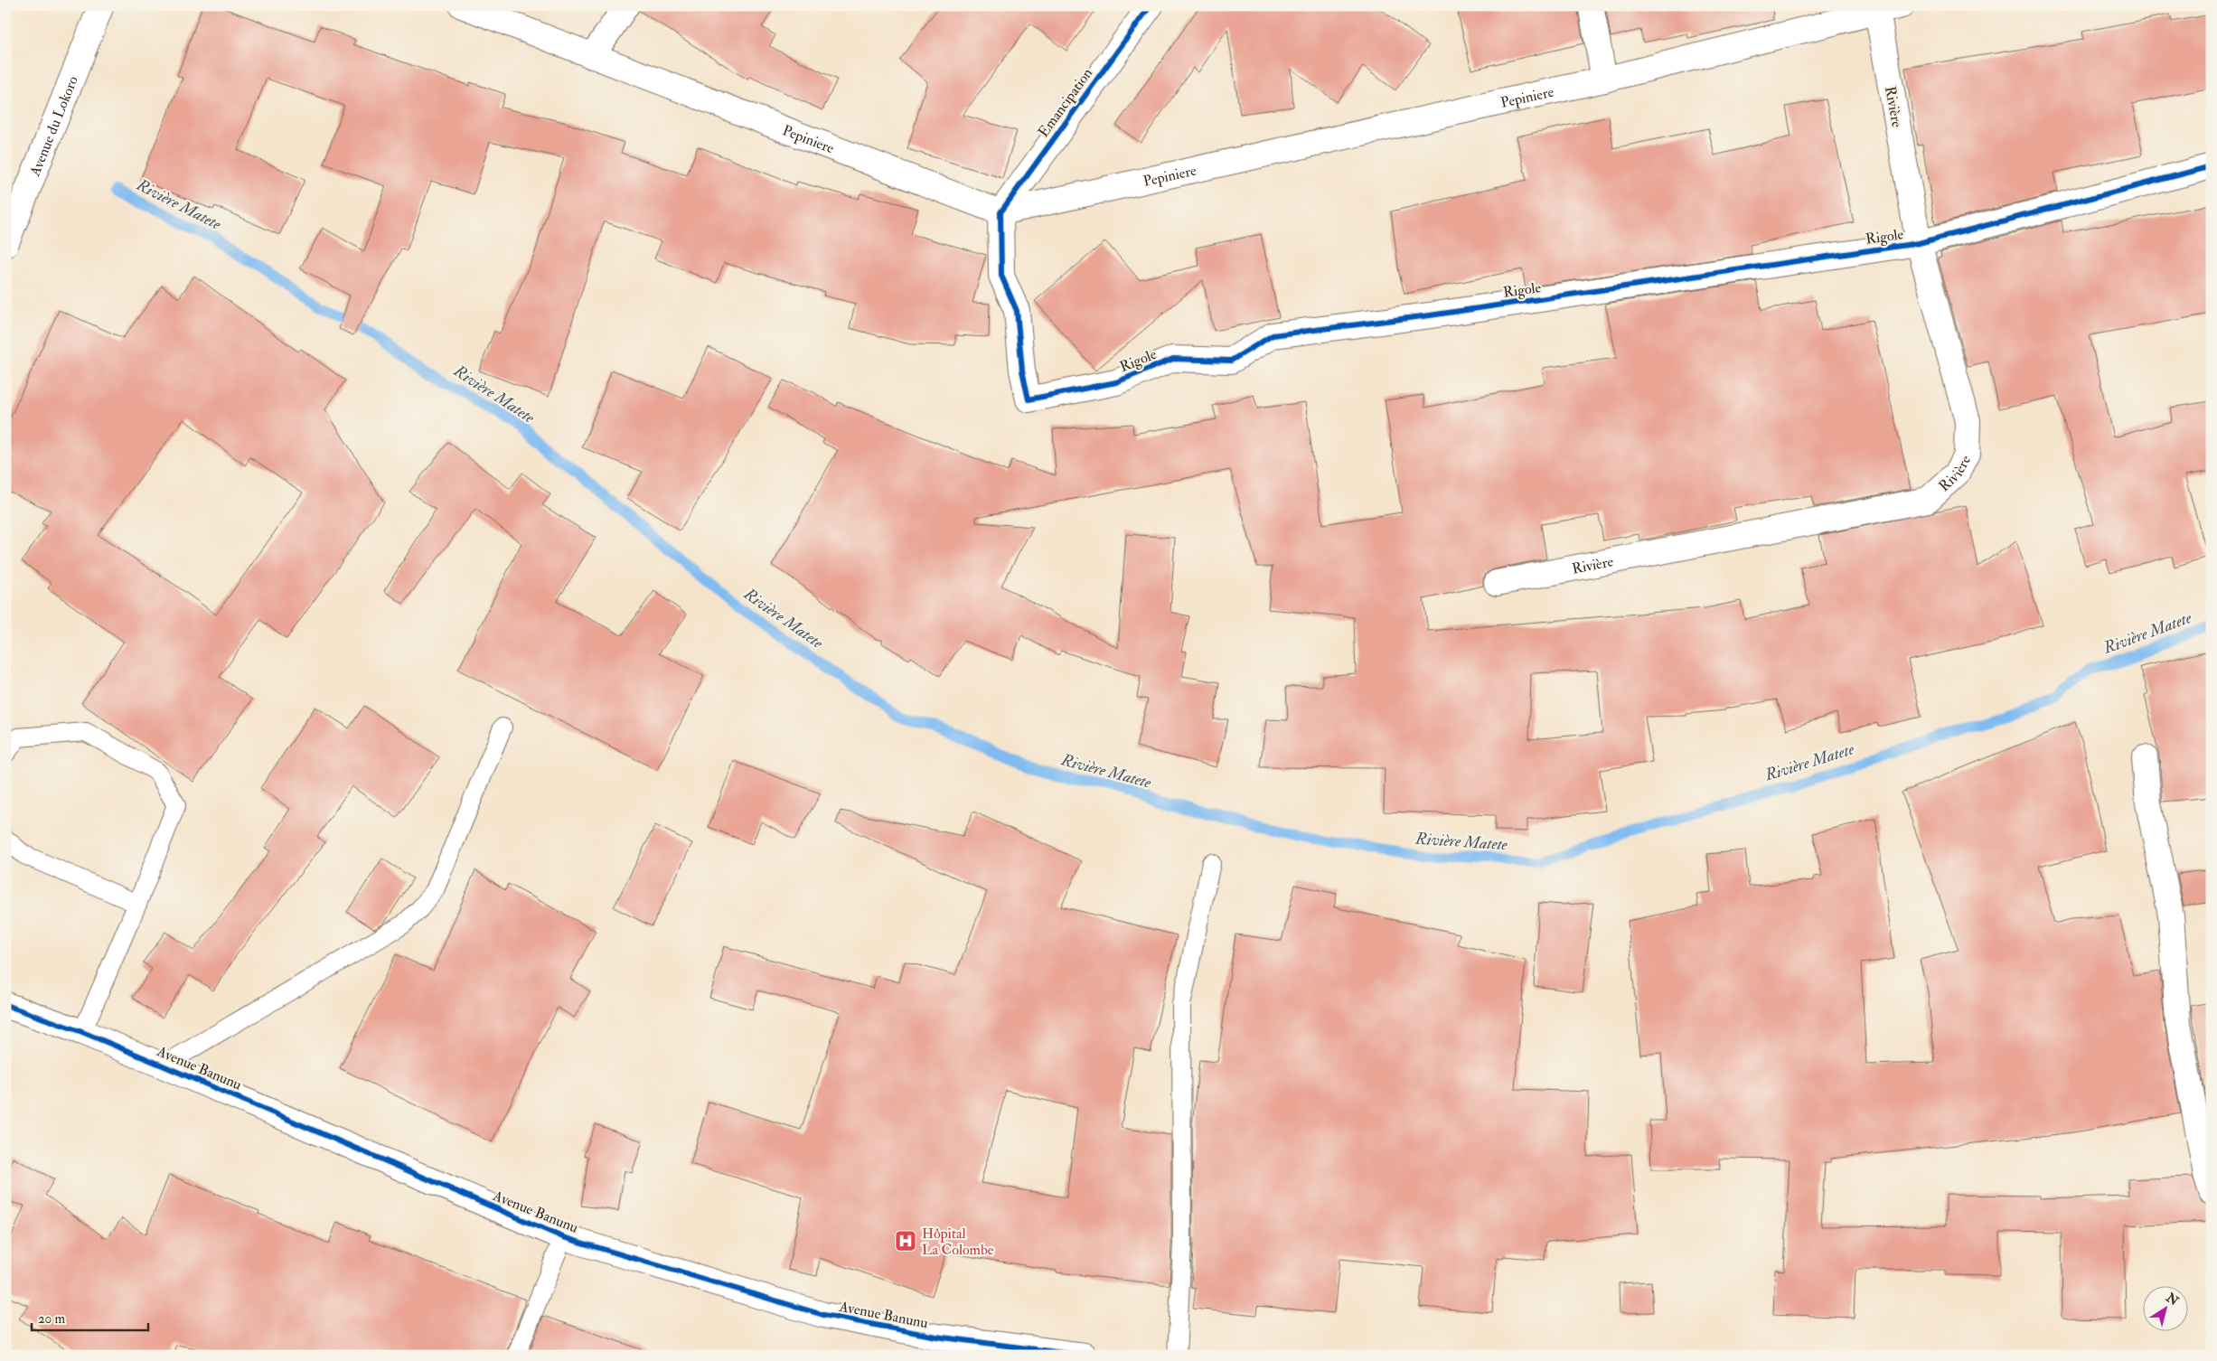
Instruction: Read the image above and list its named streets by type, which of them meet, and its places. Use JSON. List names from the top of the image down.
{
  "streets": {
    "street": [
      "Pepiniere",
      "Emancipation",
      "Rivière",
      "Avenue du Lokoro",
      "Rigole",
      "Avenue Banunu"
    ]
  },
  "crossings": [
    ["Pepiniere", "Emancipation"],
    ["Pepiniere", "Rivière"],
    ["Pepiniere", "Rigole"],
    ["Emancipation", "Rigole"],
    ["Rivière", "Rigole"]
  ],
  "water": ["Rivière Matete"],
  "places": {
    "hospital": ["Hôpital La Colombe"]
  },
  "scale_bar": "20 m",
  "north": "top right"
}
